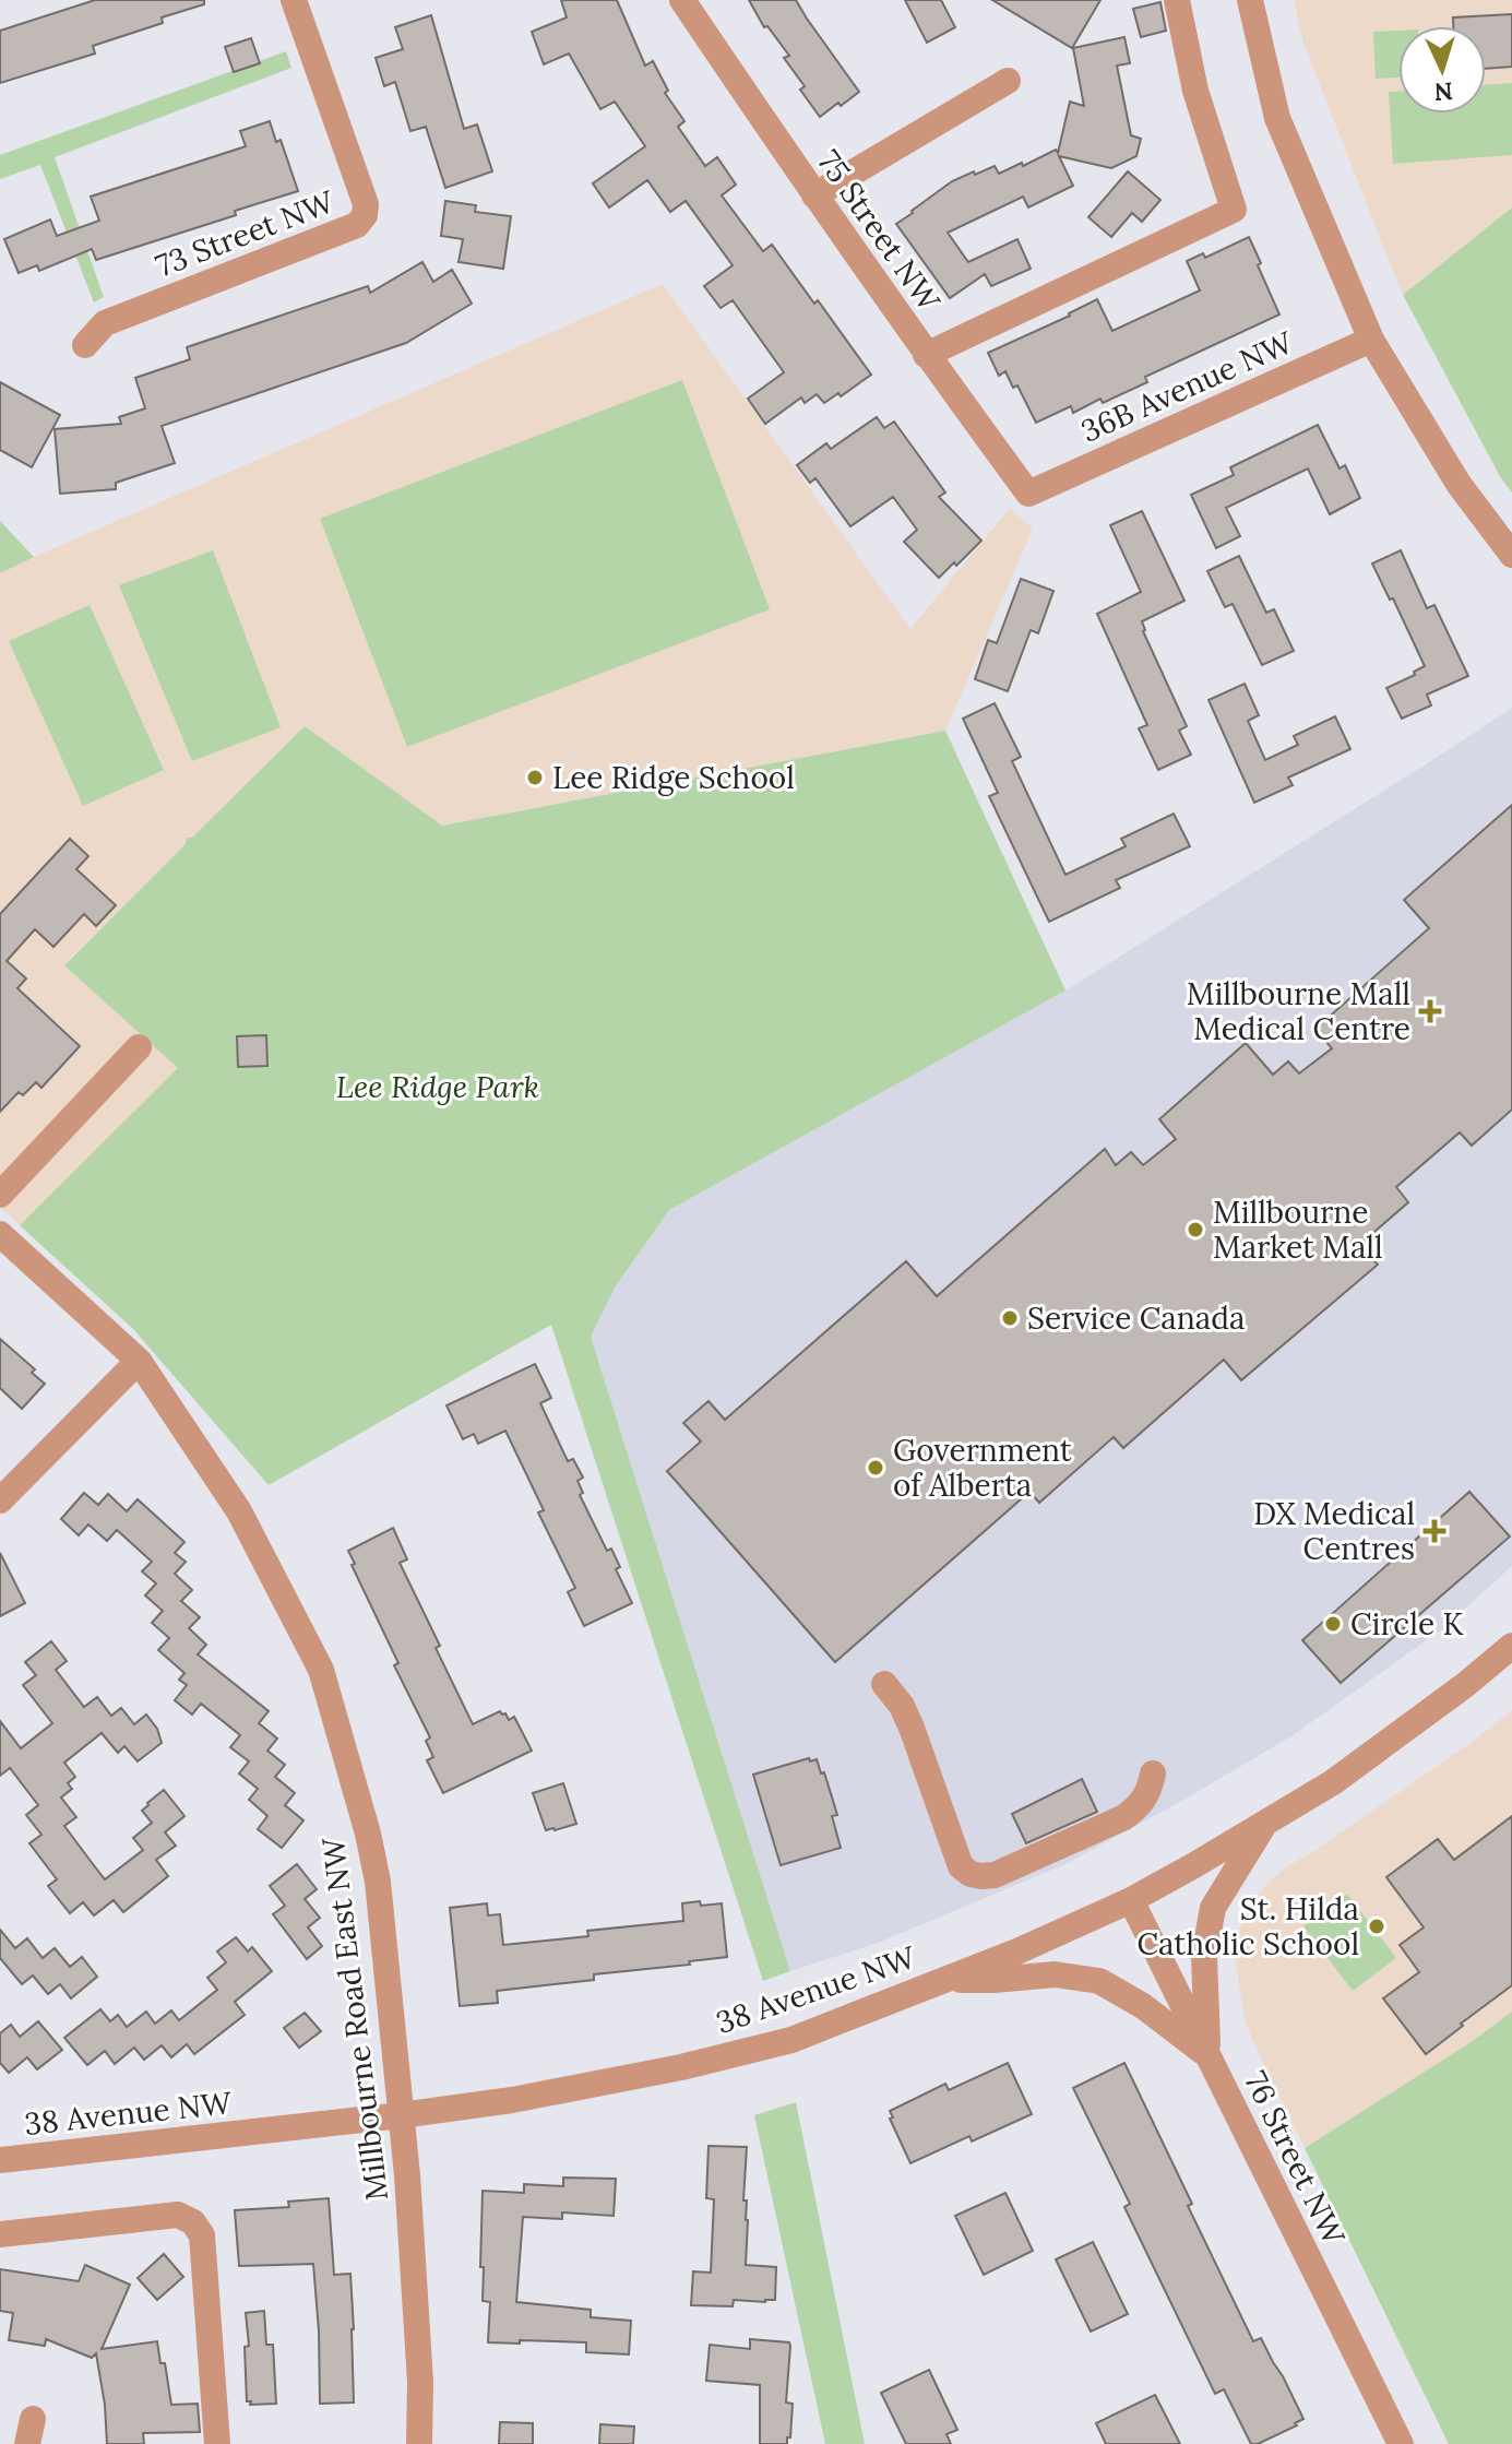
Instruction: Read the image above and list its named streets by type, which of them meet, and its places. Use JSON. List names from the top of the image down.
{
  "streets": {
    "street": [
      "75 Street NW",
      "73 Street NW",
      "36B Avenue NW",
      "38 Avenue NW",
      "Millbourne Road East NW",
      "76 Street NW"
    ]
  },
  "crossings": [
    ["75 Street NW", "36B Avenue NW"],
    ["38 Avenue NW", "Millbourne Road East NW"],
    ["38 Avenue NW", "76 Street NW"]
  ],
  "parks": ["Lee Ridge Park"],
  "places": {
    "other": [
      "Lee Ridge School",
      "Millbourne Market Mall",
      "Service Canada",
      "Government of Alberta",
      "Circle K",
      "St. Hilda Catholic School"
    ],
    "health": ["Millbourne Mall Medical Centre", "DX Medical Centres"]
  },
  "north": "bottom"
}
